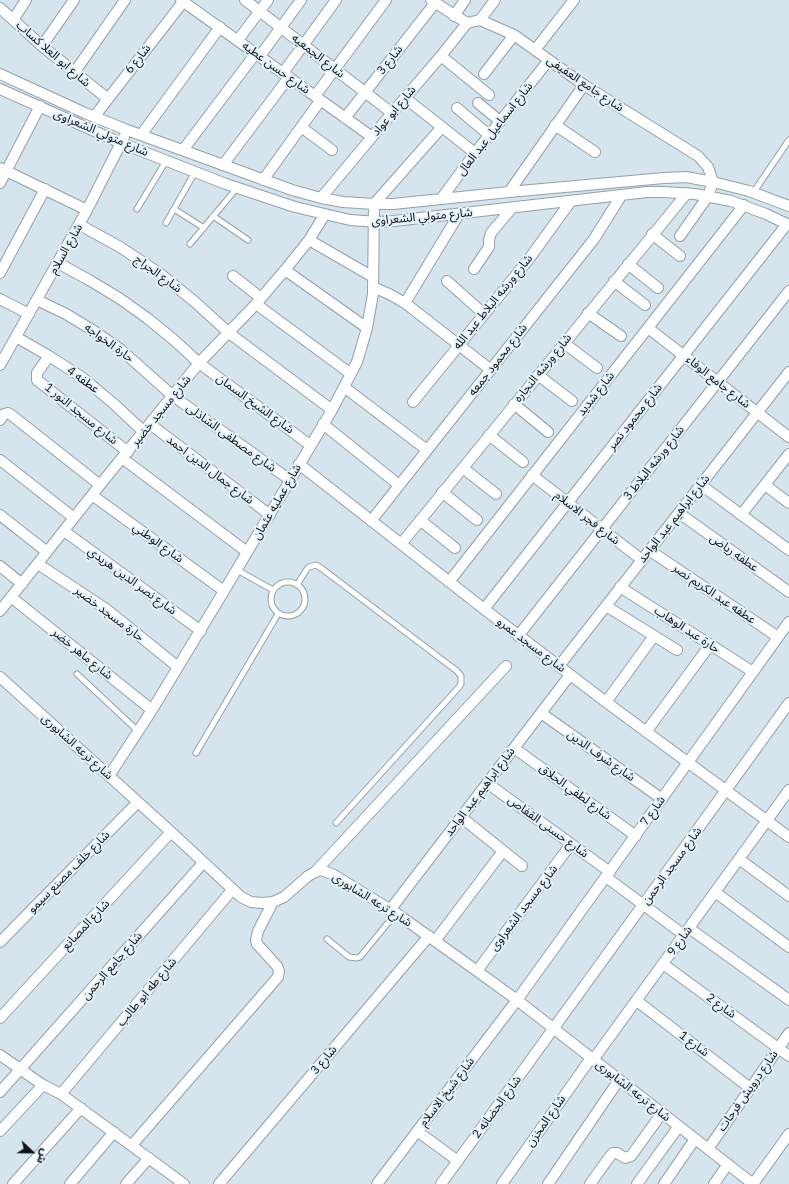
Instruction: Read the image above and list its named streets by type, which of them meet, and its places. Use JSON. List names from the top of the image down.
{
  "streets": {
    "street": [
      "شارع ابو العلا كساب",
      "شارع الجمعيه",
      "شارع 6",
      "شارع 3",
      "شارع حسن عطيه",
      "شارع جامع العفيفى",
      "شارع ابو عواد",
      "شارع اسماعيل عبد العال",
      "شارع متولي الشعراوى",
      "شارع السلام",
      "شارع الجراج",
      "شارع ورشه البلاط عبد الله",
      "حارة الخواجه",
      "شارع محمود جمعه",
      "شارع ورشه النجاره",
      "عطفه 4",
      "شارع جامع الوفاء",
      "شارع شديد",
      "شارع الشيخ السمان",
      "شارع مسجد خضير",
      "شارع مسجد النور 1",
      "شارع محمود نصر",
      "شارع مصطفى الشاذلى",
      "شارع ورشه البلاط 3",
      "شارع جمال الدين احمد",
      "شارع عمليه عثمان",
      "شارع فجر الاسلام",
      "شارع ابراهيم عبد الواحد",
      "شارع الوطني",
      "عطفه رياض",
      "شارع نصر الدين هريدي",
      "عطفه عبد الكريم نصر",
      "حارة مسجد خضير",
      "حارة عبد الوهاب",
      "شارع مسجد عمرو",
      "شارع ماهر خضر",
      "شارع ترعه الشابورى",
      "شارع شرف الدين",
      "شارع لطفي الحلاق",
      "شارع 7",
      "شارع حسنى القفاص",
      "شارع مسجد الرحمن",
      "شارع خلف مصنع سيمو",
      "شارع مسجد الشعراوى",
      "شارع المصانع",
      "شارع 9",
      "شارع جامع الرحمن",
      "شارع طه ابو طالب",
      "شارع 2",
      "شارع 1",
      "شارع درويش فرحات",
      "شارع شيخ الاسلام",
      "شارع الحضانه 2",
      "شارع المخزن"
    ]
  },
  "crossings": [
    ["شارع ابو العلا كساب", "شارع 6"],
    ["شارع الجمعيه", "شارع 3"],
    ["شارع الجمعيه", "شارع ابو عواد"],
    ["شارع 6", "شارع حسن عطيه"],
    ["شارع 6", "شارع متولي الشعراوى"],
    ["شارع 3", "شارع حسن عطيه"],
    ["شارع 3", "شارع ترعه الشابورى"],
    ["شارع حسن عطيه", "شارع ابو عواد"],
    ["شارع جامع العفيفى", "شارع اسماعيل عبد العال"],
    ["شارع جامع العفيفى", "شارع متولي الشعراوى"],
    ["شارع ابو عواد", "شارع متولي الشعراوى"],
    ["شارع اسماعيل عبد العال", "شارع متولي الشعراوى"],
    ["شارع متولي الشعراوى", "شارع السلام"],
    ["شارع متولي الشعراوى", "شارع ورشه البلاط عبد الله"],
    ["شارع متولي الشعراوى", "شارع محمود جمعه"],
    ["شارع متولي الشعراوى", "شارع ورشه النجاره"],
    ["شارع متولي الشعراوى", "شارع شديد"],
    ["شارع متولي الشعراوى", "شارع مسجد خضير"],
    ["شارع متولي الشعراوى", "شارع محمود نصر"],
    ["شارع متولي الشعراوى", "شارع عمليه عثمان"],
    ["شارع السلام", "شارع الجراج"],
    ["شارع السلام", "حارة الخواجه"],
    ["شارع السلام", "عطفه 4"],
    ["شارع السلام", "شارع الشيخ السمان"],
    ["شارع الجراج", "شارع مسجد خضير"],
    ["شارع الجراج", "شارع عمليه عثمان"],
    ["حارة الخواجه", "شارع مسجد خضير"],
    ["حارة الخواجه", "شارع مصطفى الشاذلى"],
    ["شارع محمود جمعه", "شارع مسجد عمرو"],
    ["شارع ورشه النجاره", "شارع مسجد عمرو"],
    ["عطفه 4", "شارع مسجد خضير"],
    ["عطفه 4", "شارع مسجد النور 1"],
    ["عطفه 4", "شارع جمال الدين احمد"],
    ["شارع جامع الوفاء", "شارع شديد"],
    ["شارع جامع الوفاء", "شارع محمود نصر"],
    ["شارع جامع الوفاء", "شارع ورشه البلاط 3"],
    ["شارع جامع الوفاء", "شارع ابراهيم عبد الواحد"],
    ["شارع شديد", "شارع فجر الاسلام"],
    ["شارع شديد", "شارع مسجد عمرو"],
    ["شارع الشيخ السمان", "شارع مسجد خضير"],
    ["شارع الشيخ السمان", "شارع عمليه عثمان"],
    ["شارع مسجد خضير", "شارع مسجد النور 1"],
    ["شارع مسجد خضير", "شارع مصطفى الشاذلى"],
    ["شارع مسجد خضير", "شارع جمال الدين احمد"],
    ["شارع مسجد خضير", "شارع الوطني"],
    ["شارع مسجد خضير", "شارع نصر الدين هريدي"],
    ["شارع مسجد خضير", "حارة مسجد خضير"],
    ["شارع مسجد خضير", "شارع ماهر خضر"],
    ["شارع محمود نصر", "شارع فجر الاسلام"],
    ["شارع محمود نصر", "شارع مسجد عمرو"],
    ["شارع مصطفى الشاذلى", "شارع عمليه عثمان"],
    ["شارع ورشه البلاط 3", "شارع فجر الاسلام"],
    ["شارع ورشه البلاط 3", "شارع مسجد عمرو"],
    ["شارع جمال الدين احمد", "شارع عمليه عثمان"],
    ["شارع عمليه عثمان", "شارع الوطني"],
    ["شارع عمليه عثمان", "شارع نصر الدين هريدي"],
    ["شارع عمليه عثمان", "حارة مسجد خضير"],
    ["شارع عمليه عثمان", "شارع مسجد عمرو"],
    ["شارع عمليه عثمان", "شارع ماهر خضر"],
    ["شارع عمليه عثمان", "شارع ترعه الشابورى"],
    ["شارع فجر الاسلام", "شارع ابراهيم عبد الواحد"],
    ["شارع ابراهيم عبد الواحد", "عطفه رياض"],
    ["شارع ابراهيم عبد الواحد", "عطفه عبد الكريم نصر"],
    ["شارع ابراهيم عبد الواحد", "حارة عبد الوهاب"],
    ["شارع ابراهيم عبد الواحد", "شارع مسجد عمرو"],
    ["شارع ابراهيم عبد الواحد", "شارع ترعه الشابورى"],
    ["شارع ابراهيم عبد الواحد", "شارع شرف الدين"],
    ["شارع ابراهيم عبد الواحد", "شارع لطفي الحلاق"],
    ["شارع ابراهيم عبد الواحد", "شارع حسنى القفاص"],
    ["عطفه عبد الكريم نصر", "شارع 7"],
    ["حارة عبد الوهاب", "شارع 7"],
    ["شارع مسجد عمرو", "شارع 7"],
    ["شارع مسجد عمرو", "شارع مسجد الرحمن"],
    ["شارع مسجد عمرو", "شارع 9"],
    ["شارع ترعه الشابورى", "شارع 7"],
    ["شارع ترعه الشابورى", "شارع مسجد الرحمن"],
    ["شارع ترعه الشابورى", "شارع خلف مصنع سيمو"],
    ["شارع ترعه الشابورى", "شارع مسجد الشعراوى"],
    ["شارع ترعه الشابورى", "شارع المصانع"],
    ["شارع ترعه الشابورى", "شارع 9"],
    ["شارع ترعه الشابورى", "شارع جامع الرحمن"],
    ["شارع ترعه الشابورى", "شارع طه ابو طالب"],
    ["شارع ترعه الشابورى", "شارع درويش فرحات"],
    ["شارع ترعه الشابورى", "شارع شيخ الاسلام"],
    ["شارع ترعه الشابورى", "شارع الحضانه 2"],
    ["شارع ترعه الشابورى", "شارع المخزن"],
    ["شارع شرف الدين", "شارع 7"],
    ["شارع لطفي الحلاق", "شارع 7"],
    ["شارع 7", "شارع حسنى القفاص"],
    ["شارع 7", "شارع شيخ الاسلام"],
    ["شارع حسنى القفاص", "شارع مسجد الرحمن"],
    ["شارع حسنى القفاص", "شارع مسجد الشعراوى"],
    ["شارع حسنى القفاص", "شارع 9"],
    ["شارع مسجد الرحمن", "شارع الحضانه 2"],
    ["شارع 9", "شارع 2"],
    ["شارع 9", "شارع 1"],
    ["شارع 9", "شارع المخزن"],
    ["شارع 2", "شارع درويش فرحات"],
    ["شارع 1", "شارع درويش فرحات"]
  ],
  "north": "right"
}
